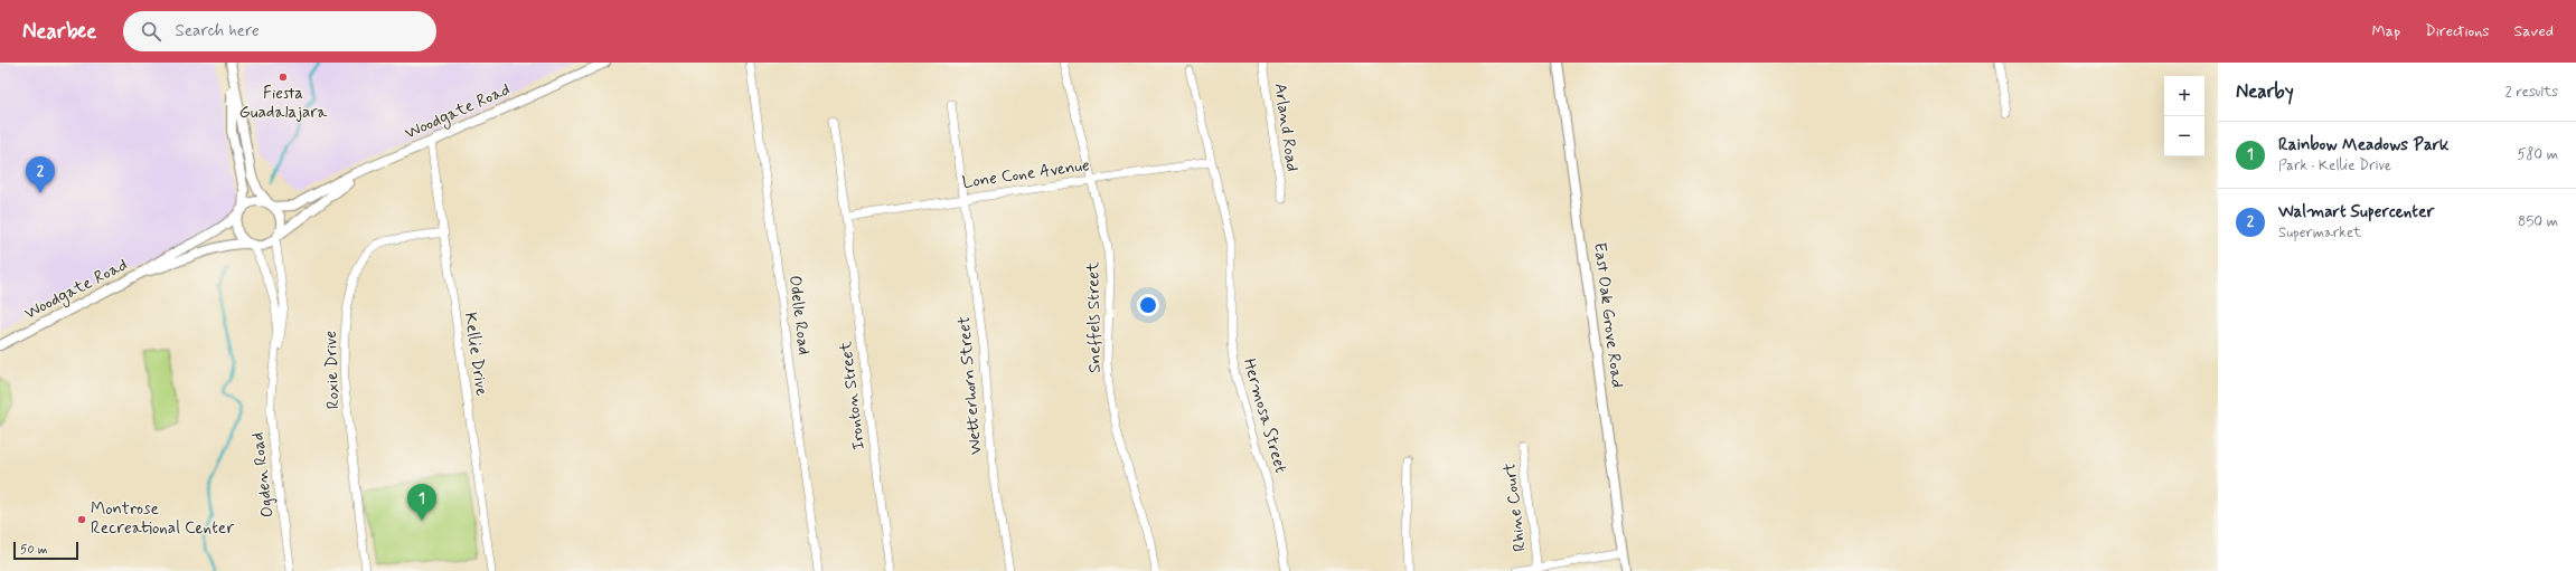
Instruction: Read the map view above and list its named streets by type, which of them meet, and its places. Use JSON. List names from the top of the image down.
{
  "streets": {
    "street": [
      "Woodgate Road",
      "Arland Road",
      "Lone Cone Avenue",
      "Odelle Road",
      "East Oak Grove Road",
      "Sneffels Street",
      "Kellie Drive",
      "Roxie Drive",
      "Wetterhorn Street",
      "Ironton Street",
      "Hermosa Street",
      "Ogden Road",
      "Rhine Court"
    ]
  },
  "crossings": [
    ["Woodgate Road", "Kellie Drive"],
    ["Woodgate Road", "Ogden Road"],
    ["Lone Cone Avenue", "Sneffels Street"],
    ["Lone Cone Avenue", "Wetterhorn Street"],
    ["Lone Cone Avenue", "Ironton Street"],
    ["Lone Cone Avenue", "Hermosa Street"],
    ["Kellie Drive", "Roxie Drive"]
  ],
  "places": ["Fiesta Guadalajara", "Montrose Recreational Center"],
  "scale_bar": "50 m",
  "page": {
    "header": "Nearbee",
    "search": "Search here",
    "nav": ["Map", "Directions", "Saved"],
    "heading": ["Nearby", "2 results"],
    "map_buttons": ["+", "−"],
    "list": [
      {
        "mark": "1",
        "name": "Rainbow Meadows Park",
        "note": "Park · Kellie Drive",
        "value": "580 m"
      },
      {
        "mark": "2",
        "name": "Walmart Supercenter",
        "note": "Supermarket",
        "value": "850 m"
      }
    ],
    "pins": ["2", "1"],
    "scale": "50 m"
  }
}
